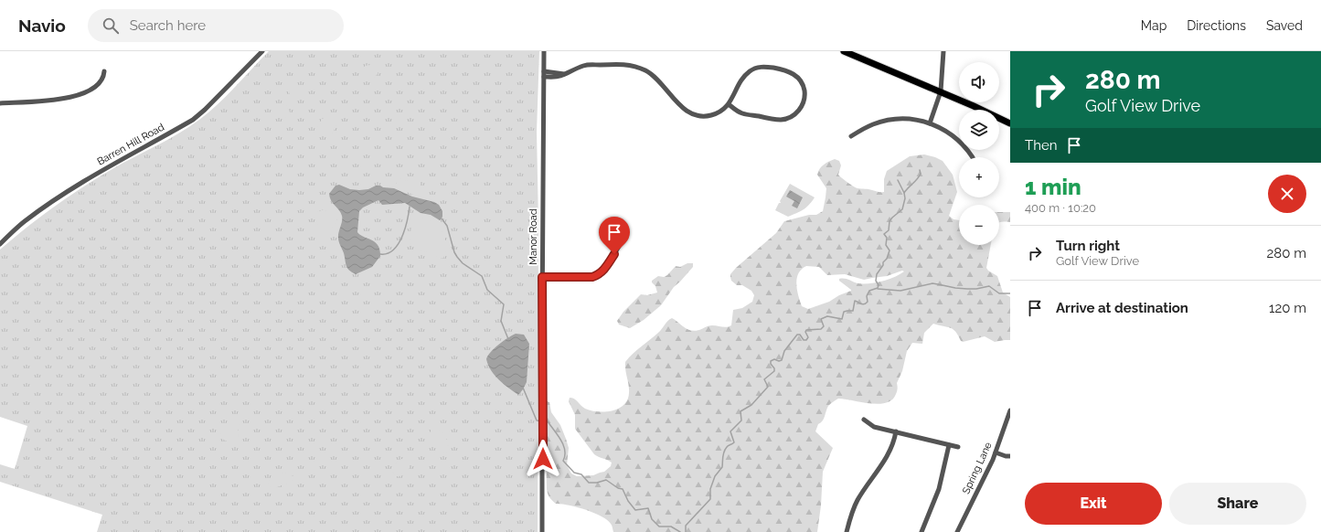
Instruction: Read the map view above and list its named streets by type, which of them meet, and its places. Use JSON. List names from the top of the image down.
{
  "streets": {
    "street": ["Barren Hill Road", "Manor Road", "Spring Lane"]
  },
  "page": {
    "header": "Navio",
    "search": "Search here",
    "nav": ["Map", "Directions", "Saved"],
    "turn": ["280 m", "Golf View Drive"],
    "map_buttons": ["+", "−"],
    "then": "Then",
    "heading": ["1 min", "400 m · 10:20"],
    "list": [
      {
        "name": "Turn right",
        "note": "Golf View Drive",
        "value": "280 m"
      },
      {
        "name": "Arrive at destination",
        "value": "120 m"
      }
    ],
    "buttons": ["Exit", "Share"]
  }
}
